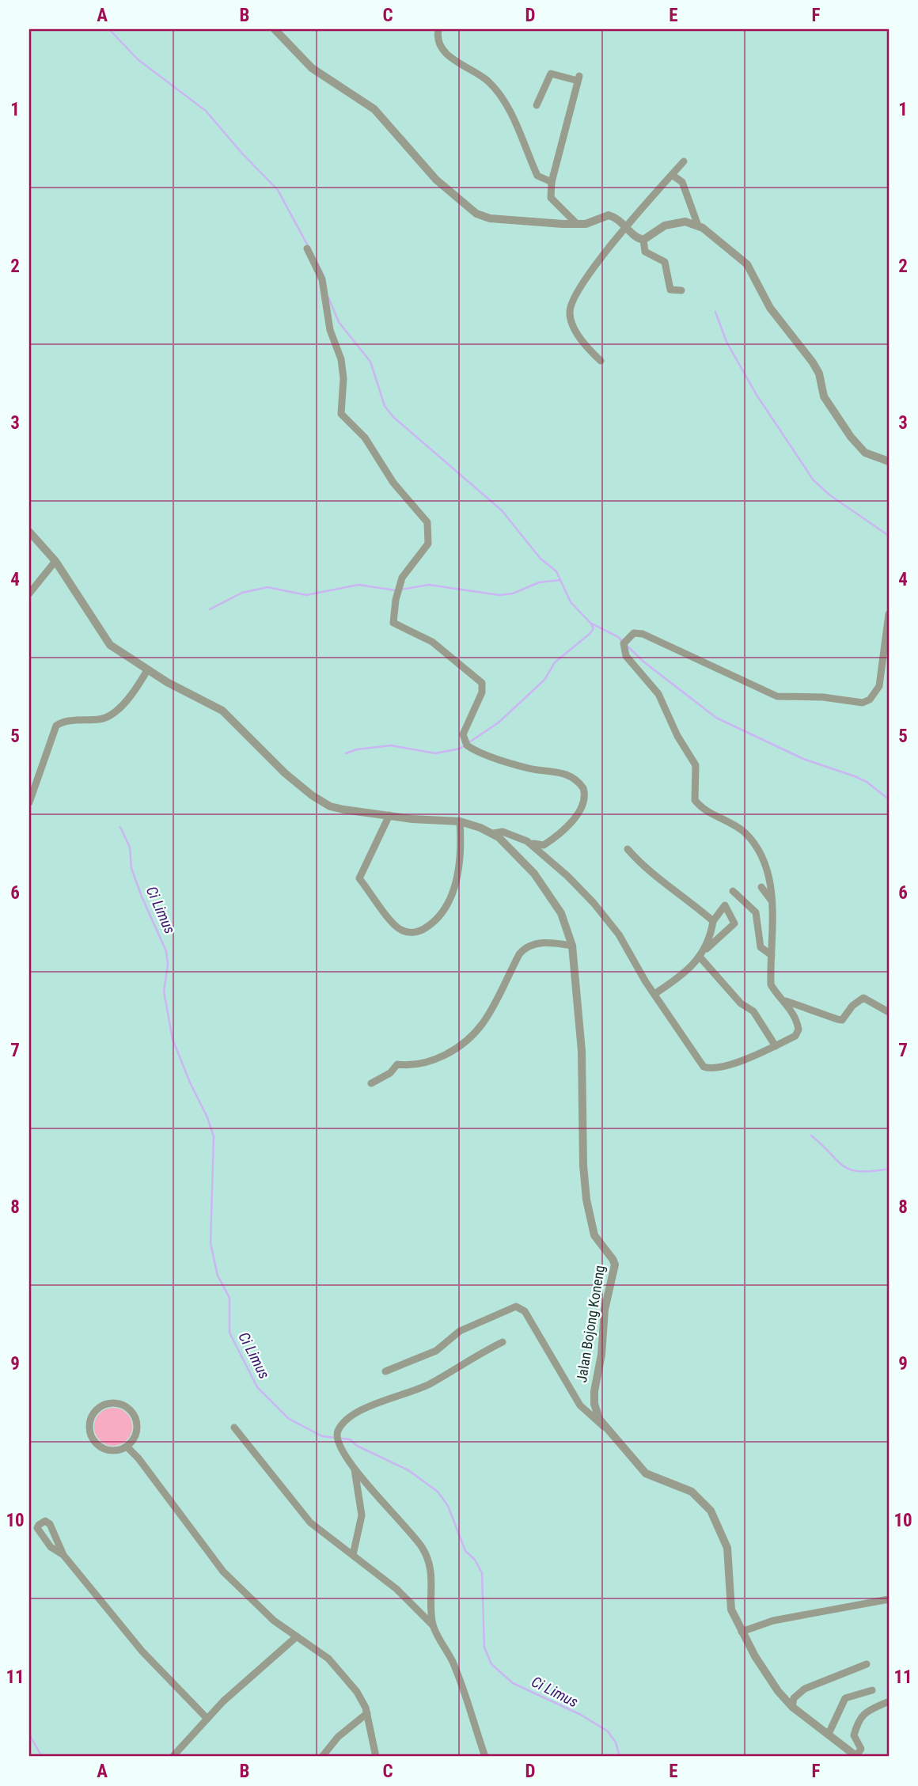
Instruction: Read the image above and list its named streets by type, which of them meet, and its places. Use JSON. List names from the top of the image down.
{
  "streets": {
    "street": ["Jalan Bojong Koneng"]
  },
  "water": ["Ci Limus"],
  "grid": {
    "columns": [
      "A",
      "B",
      "C",
      "D",
      "E",
      "F"
    ],
    "rows": [
      "1",
      "2",
      "3",
      "4",
      "5",
      "6",
      "7",
      "8",
      "9",
      "10",
      "11"
    ]
  }
}
